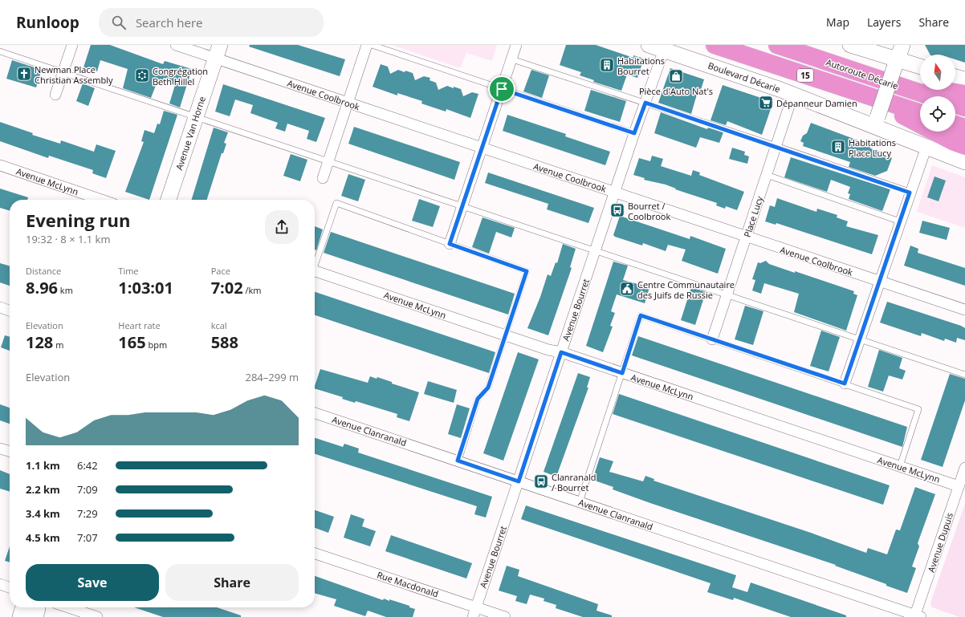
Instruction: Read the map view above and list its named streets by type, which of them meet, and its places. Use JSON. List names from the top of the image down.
{
  "streets": {
    "highway": ["Autoroute Décarie", "15"],
    "main road": ["Boulevard Décarie", "Avenue Van Horne"],
    "street": [
      "Avenue Coolbrook",
      "Avenue McLynn",
      "Place Lucy",
      "Avenue Bourret",
      "Avenue Clanranald",
      "Avenue Dupuis",
      "Rue Macdonald"
    ]
  },
  "crossings": [
    ["Boulevard Décarie", "Place Lucy"],
    ["Boulevard Décarie", "Avenue Bourret"],
    ["Avenue Coolbrook", "Avenue Van Horne"],
    ["Avenue Coolbrook", "Place Lucy"],
    ["Avenue Coolbrook", "Avenue Bourret"],
    ["Avenue McLynn", "Avenue Bourret"],
    ["Avenue McLynn", "Avenue Dupuis"],
    ["Avenue Bourret", "Avenue Clanranald"],
    ["Avenue Bourret", "Rue Macdonald"],
    ["Avenue Clanranald", "Avenue Dupuis"]
  ],
  "places": {
    "building": ["Habitations Bourret", "Habitations Place Lucy"],
    "church": ["Newman Place Christian Assembly"],
    "synagogue": ["Congrégation Beth Hillel"],
    "shop": ["Pièce d'Auto Nat's"],
    "supermarket": ["Dépanneur Damien"],
    "bus stop": ["Bourret / Coolbrook", "Clanranald / Bourret"],
    "public building": ["Centre Communautaire des Juifs de Russie"]
  },
  "north": "top",
  "page": {
    "header": "Runloop",
    "search": "Search here",
    "nav": ["Map", "Layers", "Share"],
    "heading": ["Evening run", "19:32 · 8 × 1.1 km"],
    "stats": [
      ["Distance", "8.96 km"],
      ["Time", "1:03:01"],
      ["Pace", "7:02 /km"],
      ["Elevation", "128 m"],
      ["Heart rate", "165 bpm"],
      ["kcal", "588"]
    ],
    "chart": ["Elevation", "284–299 m"],
    "list": [
      {
        "name": "1.1 km",
        "note": "6:42"
      },
      {
        "name": "2.2 km",
        "note": "7:09"
      },
      {
        "name": "3.4 km",
        "note": "7:29"
      },
      {
        "name": "4.5 km",
        "note": "7:07"
      }
    ],
    "buttons": ["Save", "Share"]
  }
}
